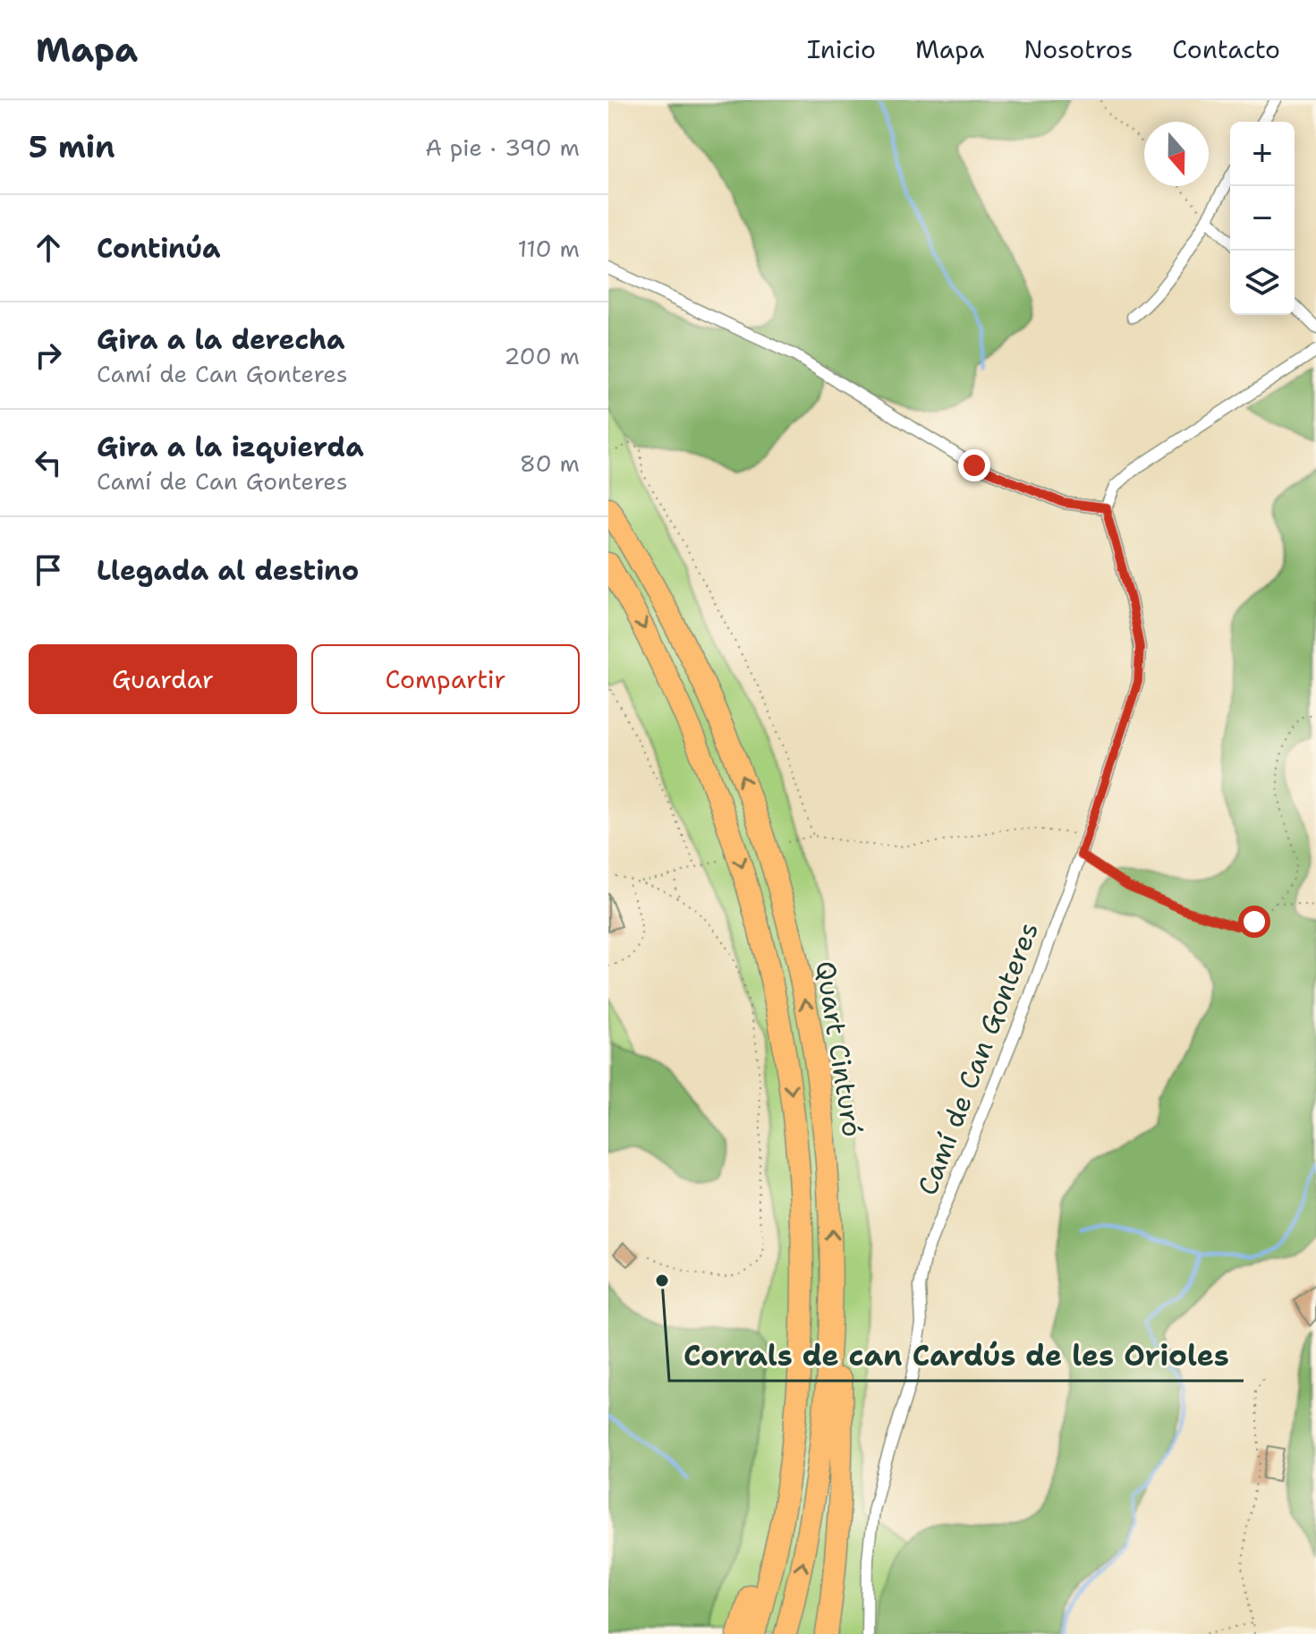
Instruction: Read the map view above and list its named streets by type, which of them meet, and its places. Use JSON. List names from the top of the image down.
{
  "streets": {
    "highway": ["Quart Cinturó"],
    "street": ["Camí de Can Gonteres"]
  },
  "places": ["Corrals de can Cardús de les Orioles"],
  "north": "bottom",
  "page": {
    "header": "Mapa",
    "nav": [
      "Inicio",
      "Mapa",
      "Nosotros",
      "Contacto"
    ],
    "heading": ["5 min", "A pie · 390 m"],
    "map_buttons": ["+", "−"],
    "list": [
      ["Continúa", "110 m"],
      ["Gira a la derecha", "Camí de Can Gonteres", "200 m"],
      ["Gira a la izquierda", "Camí de Can Gonteres", "80 m"],
      "Llegada al destino"
    ],
    "buttons": ["Guardar", "Compartir"]
  }
}
